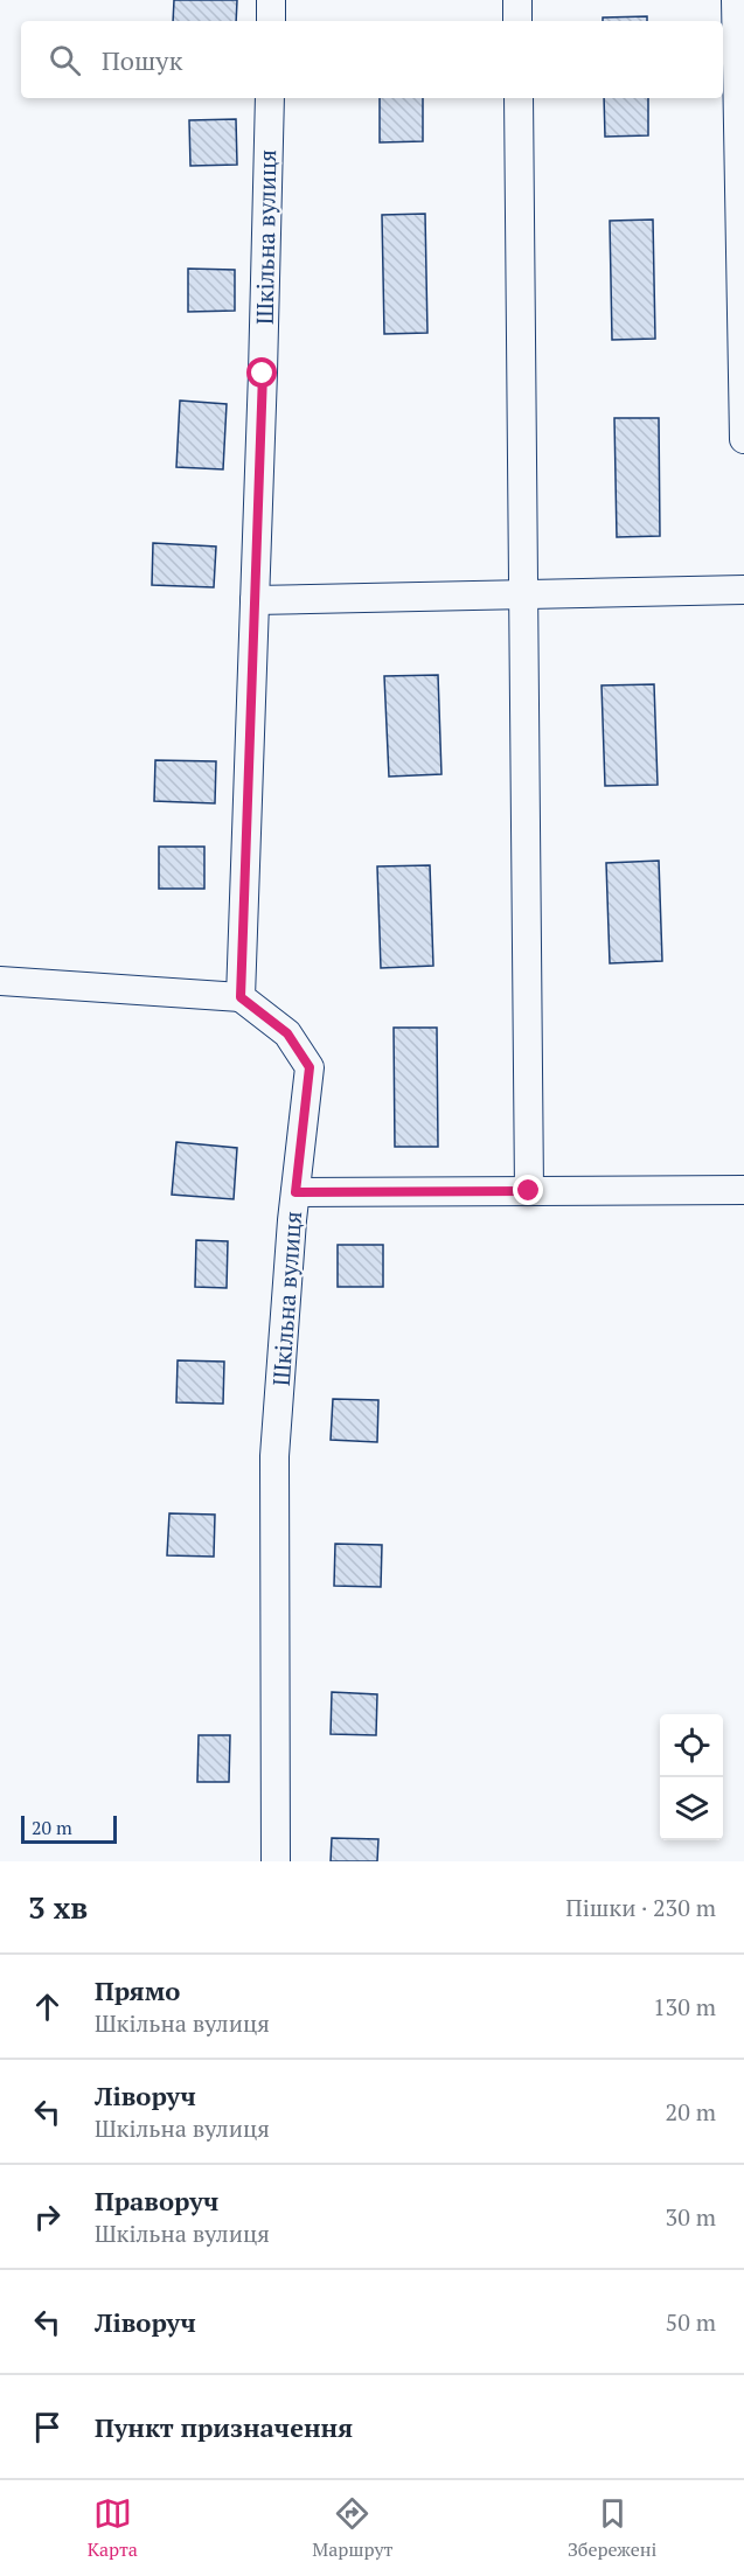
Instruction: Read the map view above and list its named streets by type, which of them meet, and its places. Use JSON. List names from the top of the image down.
{
  "streets": {
    "street": ["Шкільна вулиця"]
  },
  "scale_bar": "20 m",
  "page": {
    "search": "Пошук",
    "scale": "20 m",
    "heading": ["3 хв", "Пішки · 230 m"],
    "list": [
      ["Прямо", "Шкільна вулиця", "130 m"],
      ["Ліворуч", "Шкільна вулиця", "20 m"],
      ["Праворуч", "Шкільна вулиця", "30 m"],
      ["Ліворуч", "50 m"],
      "Пункт призначення"
    ],
    "nav": ["Карта", "Маршрут", "Збережені"]
  }
}
